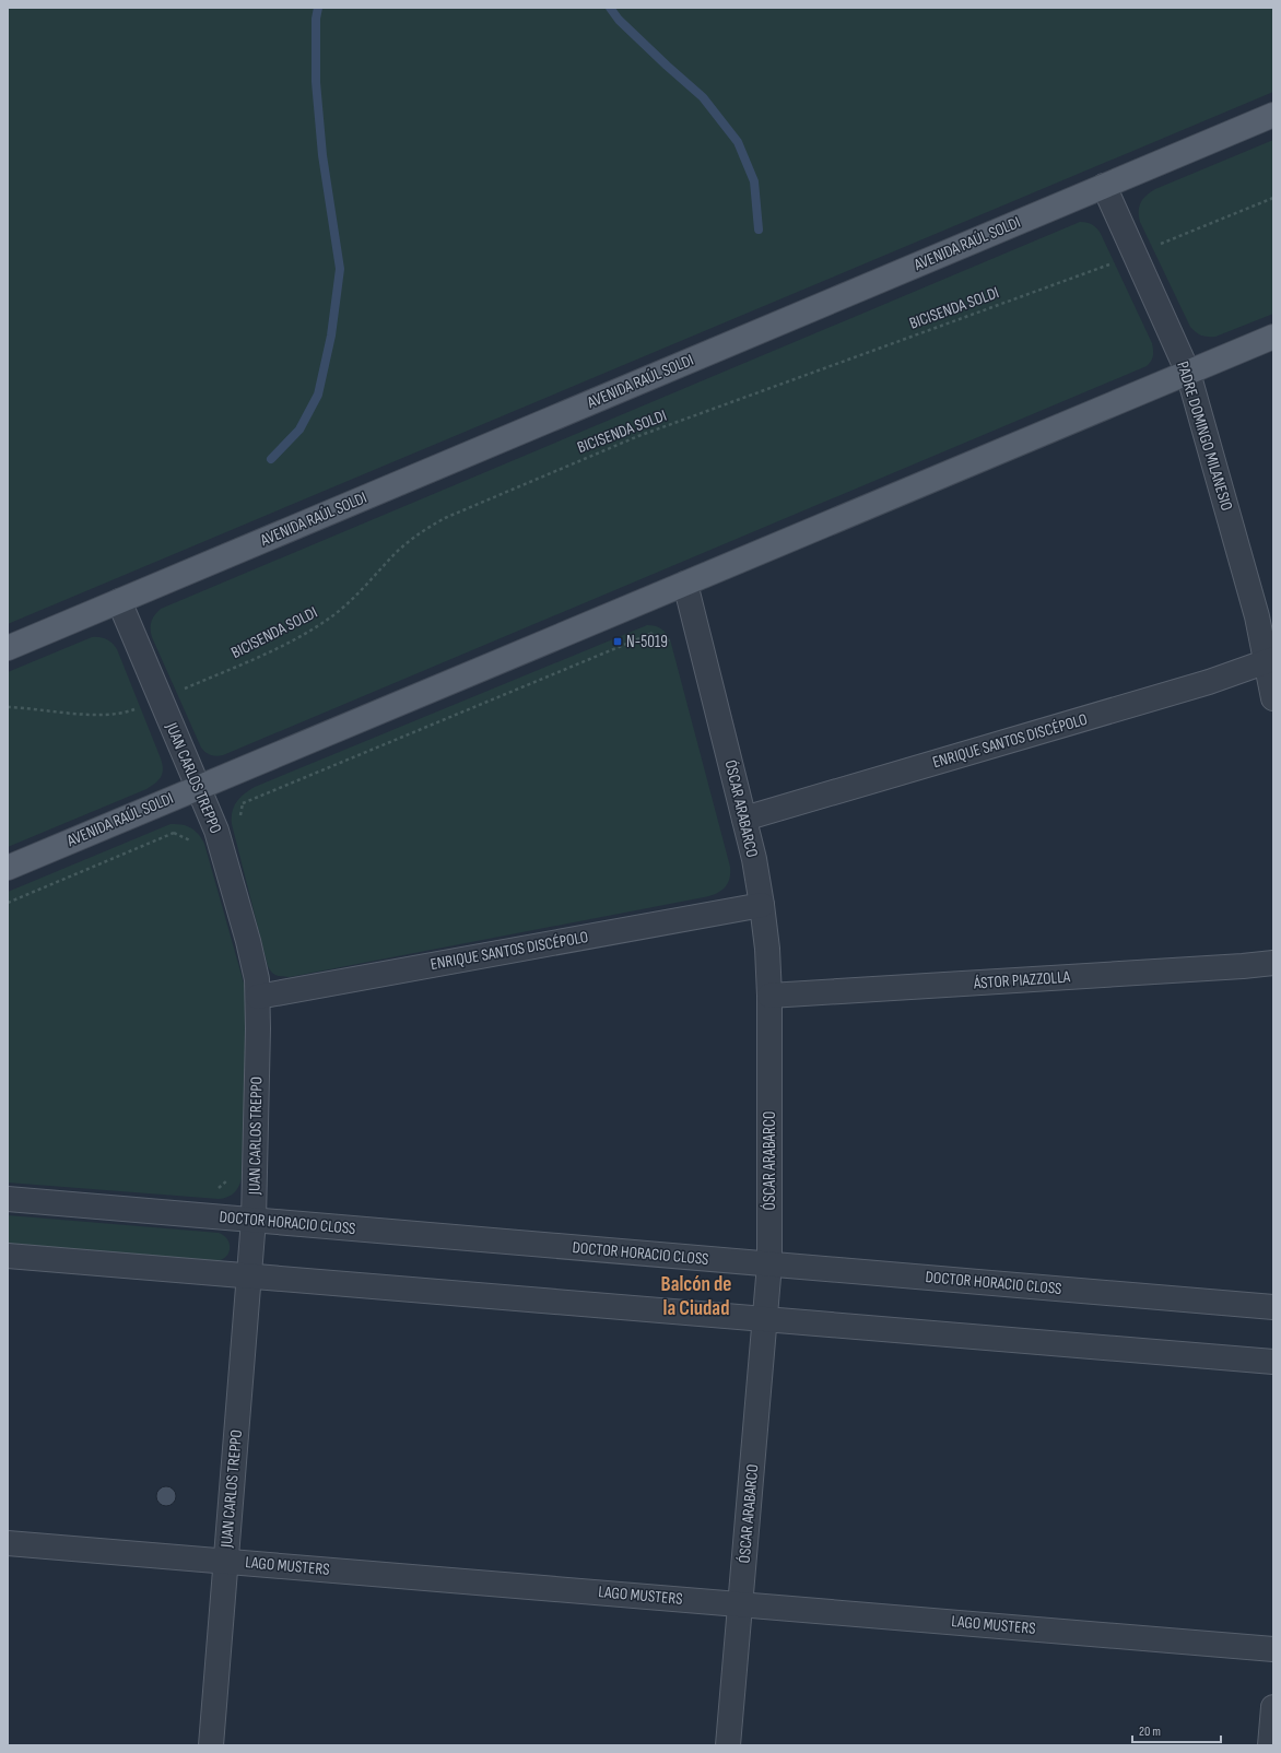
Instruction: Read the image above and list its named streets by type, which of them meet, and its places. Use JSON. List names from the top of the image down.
{
  "streets": {
    "main road": ["AVENIDA RAÚL SOLDI"],
    "street": [
      "PADRE DOMINGO MILANESIO",
      "ENRIQUE SANTOS DISCÉPOLO",
      "JUAN CARLOS TREPPO",
      "ÓSCAR ARABARCO",
      "ÁSTOR PIAZZOLLA",
      "DOCTOR HORACIO CLOSS",
      "LAGO MUSTERS"
    ],
    "path": ["BICISENDA SOLDI"]
  },
  "crossings": [
    ["AVENIDA RAÚL SOLDI", "PADRE DOMINGO MILANESIO"],
    ["AVENIDA RAÚL SOLDI", "JUAN CARLOS TREPPO"],
    ["AVENIDA RAÚL SOLDI", "ÓSCAR ARABARCO"],
    ["PADRE DOMINGO MILANESIO", "ENRIQUE SANTOS DISCÉPOLO"],
    ["ENRIQUE SANTOS DISCÉPOLO", "JUAN CARLOS TREPPO"],
    ["ENRIQUE SANTOS DISCÉPOLO", "ÓSCAR ARABARCO"],
    ["JUAN CARLOS TREPPO", "DOCTOR HORACIO CLOSS"],
    ["JUAN CARLOS TREPPO", "LAGO MUSTERS"],
    ["ÓSCAR ARABARCO", "ÁSTOR PIAZZOLLA"],
    ["ÓSCAR ARABARCO", "DOCTOR HORACIO CLOSS"],
    ["ÓSCAR ARABARCO", "LAGO MUSTERS"]
  ],
  "districts": ["Balcón de la Ciudad"],
  "places": {
    "transit": ["N-5019"]
  },
  "scale_bar": "20 m"
}
